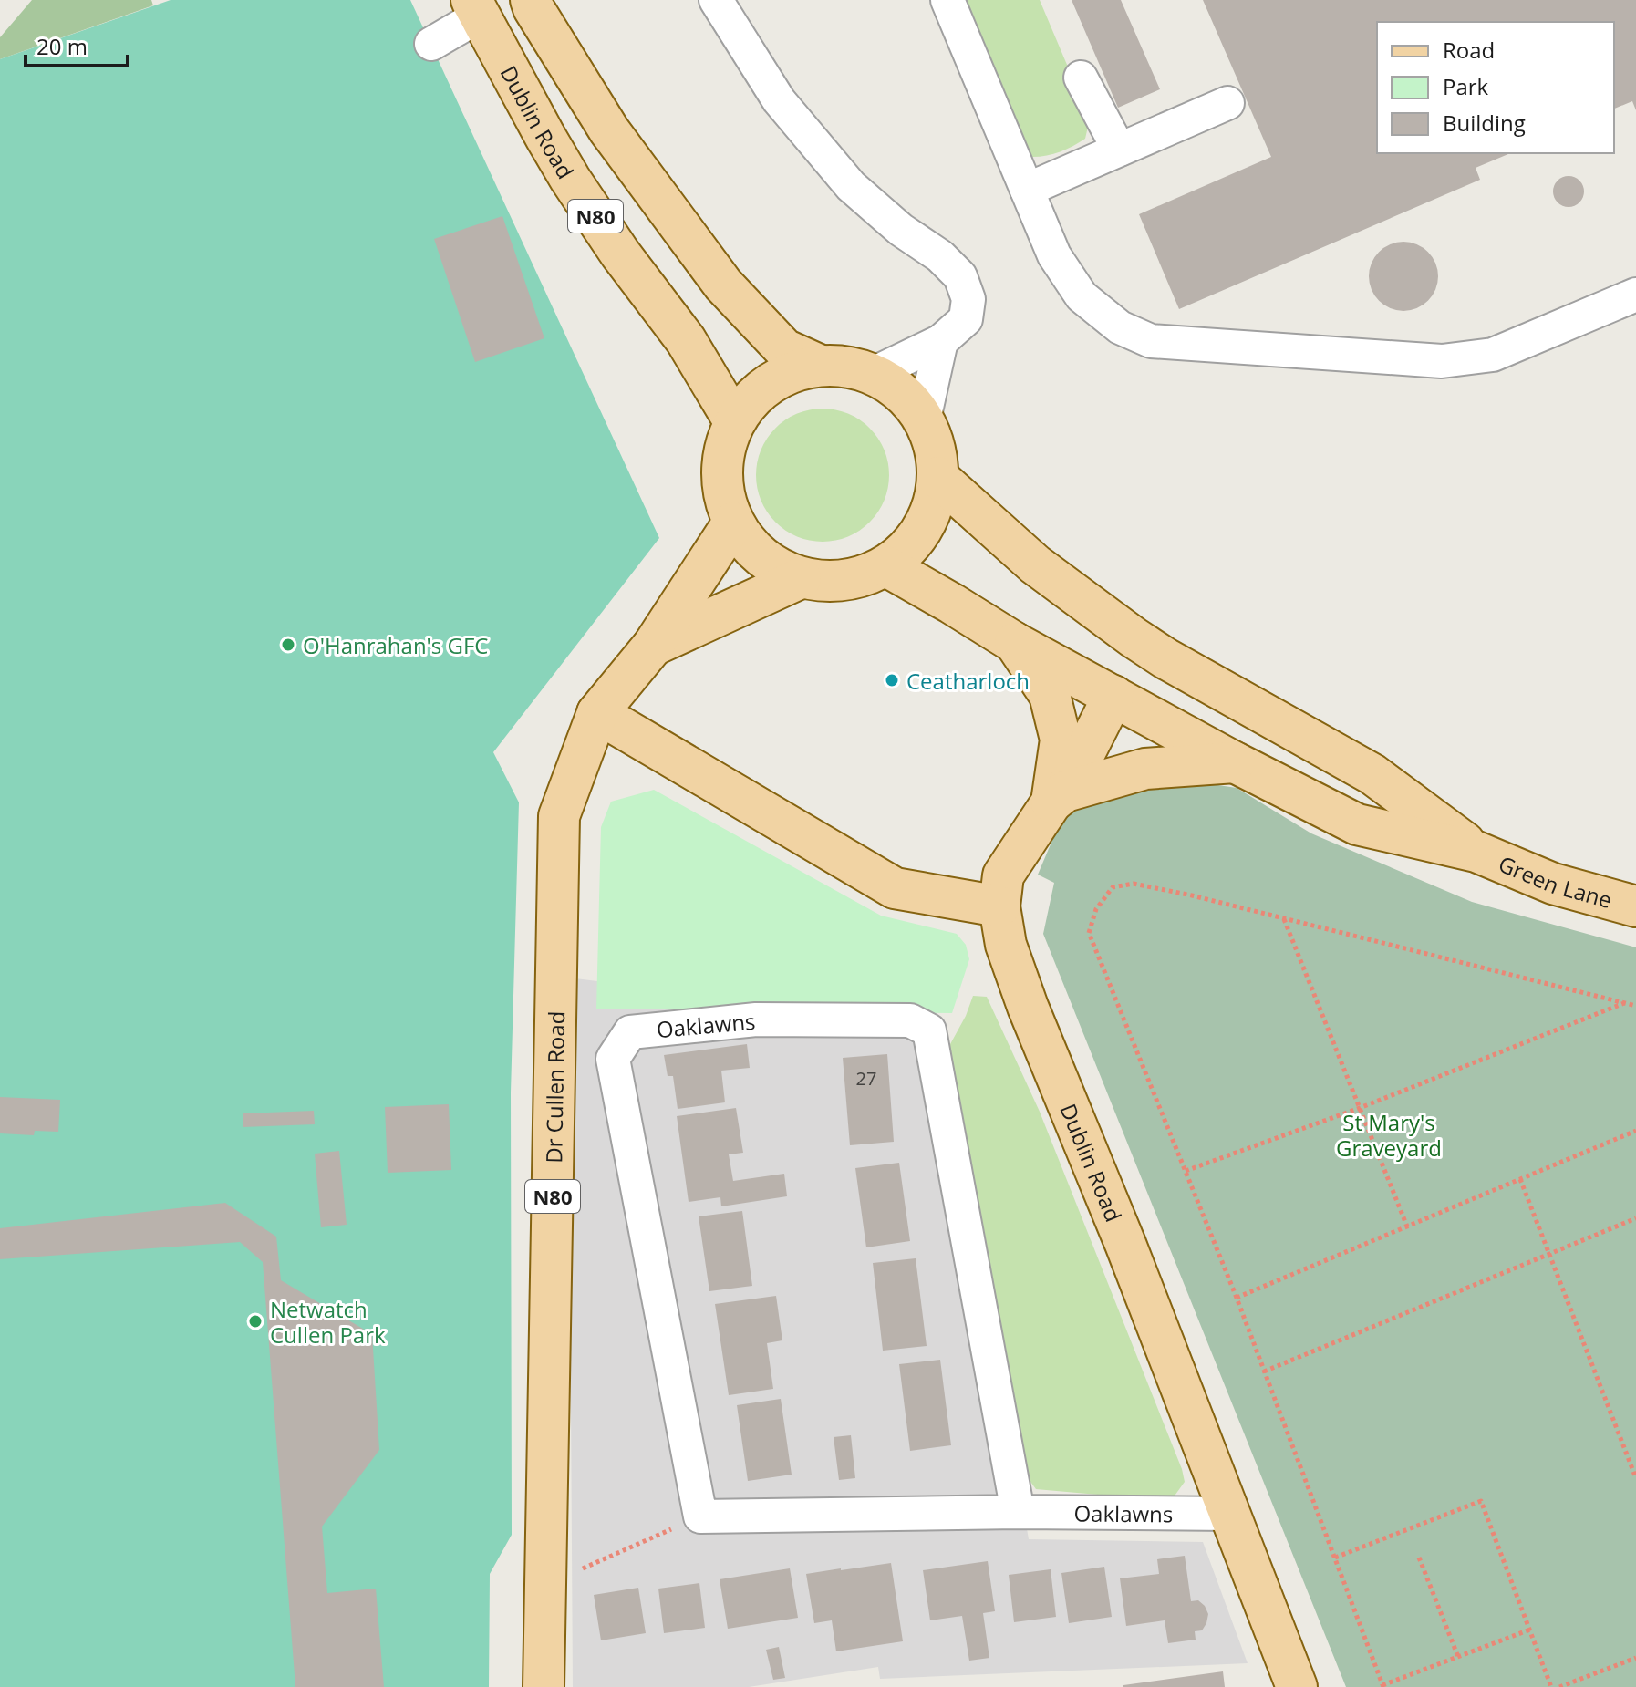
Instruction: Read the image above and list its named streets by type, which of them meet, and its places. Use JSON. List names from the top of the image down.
{
  "streets": {
    "main road": [
      "Dublin Road",
      "N80",
      "Green Lane",
      "Dr Cullen Road"
    ],
    "street": ["Oaklawns"]
  },
  "crossings": [
    ["Dublin Road", "N80"],
    ["Dublin Road", "Oaklawns"],
    ["N80", "Dr Cullen Road"]
  ],
  "parks": ["St Mary's Graveyard"],
  "places": ["O'Hanrahan's GFC", "Ceatharloch", "Netwatch Cullen Park"],
  "house_numbers": ["27"],
  "legend": ["Road", "Park", "Building"],
  "scale_bar": "20 m"
}
